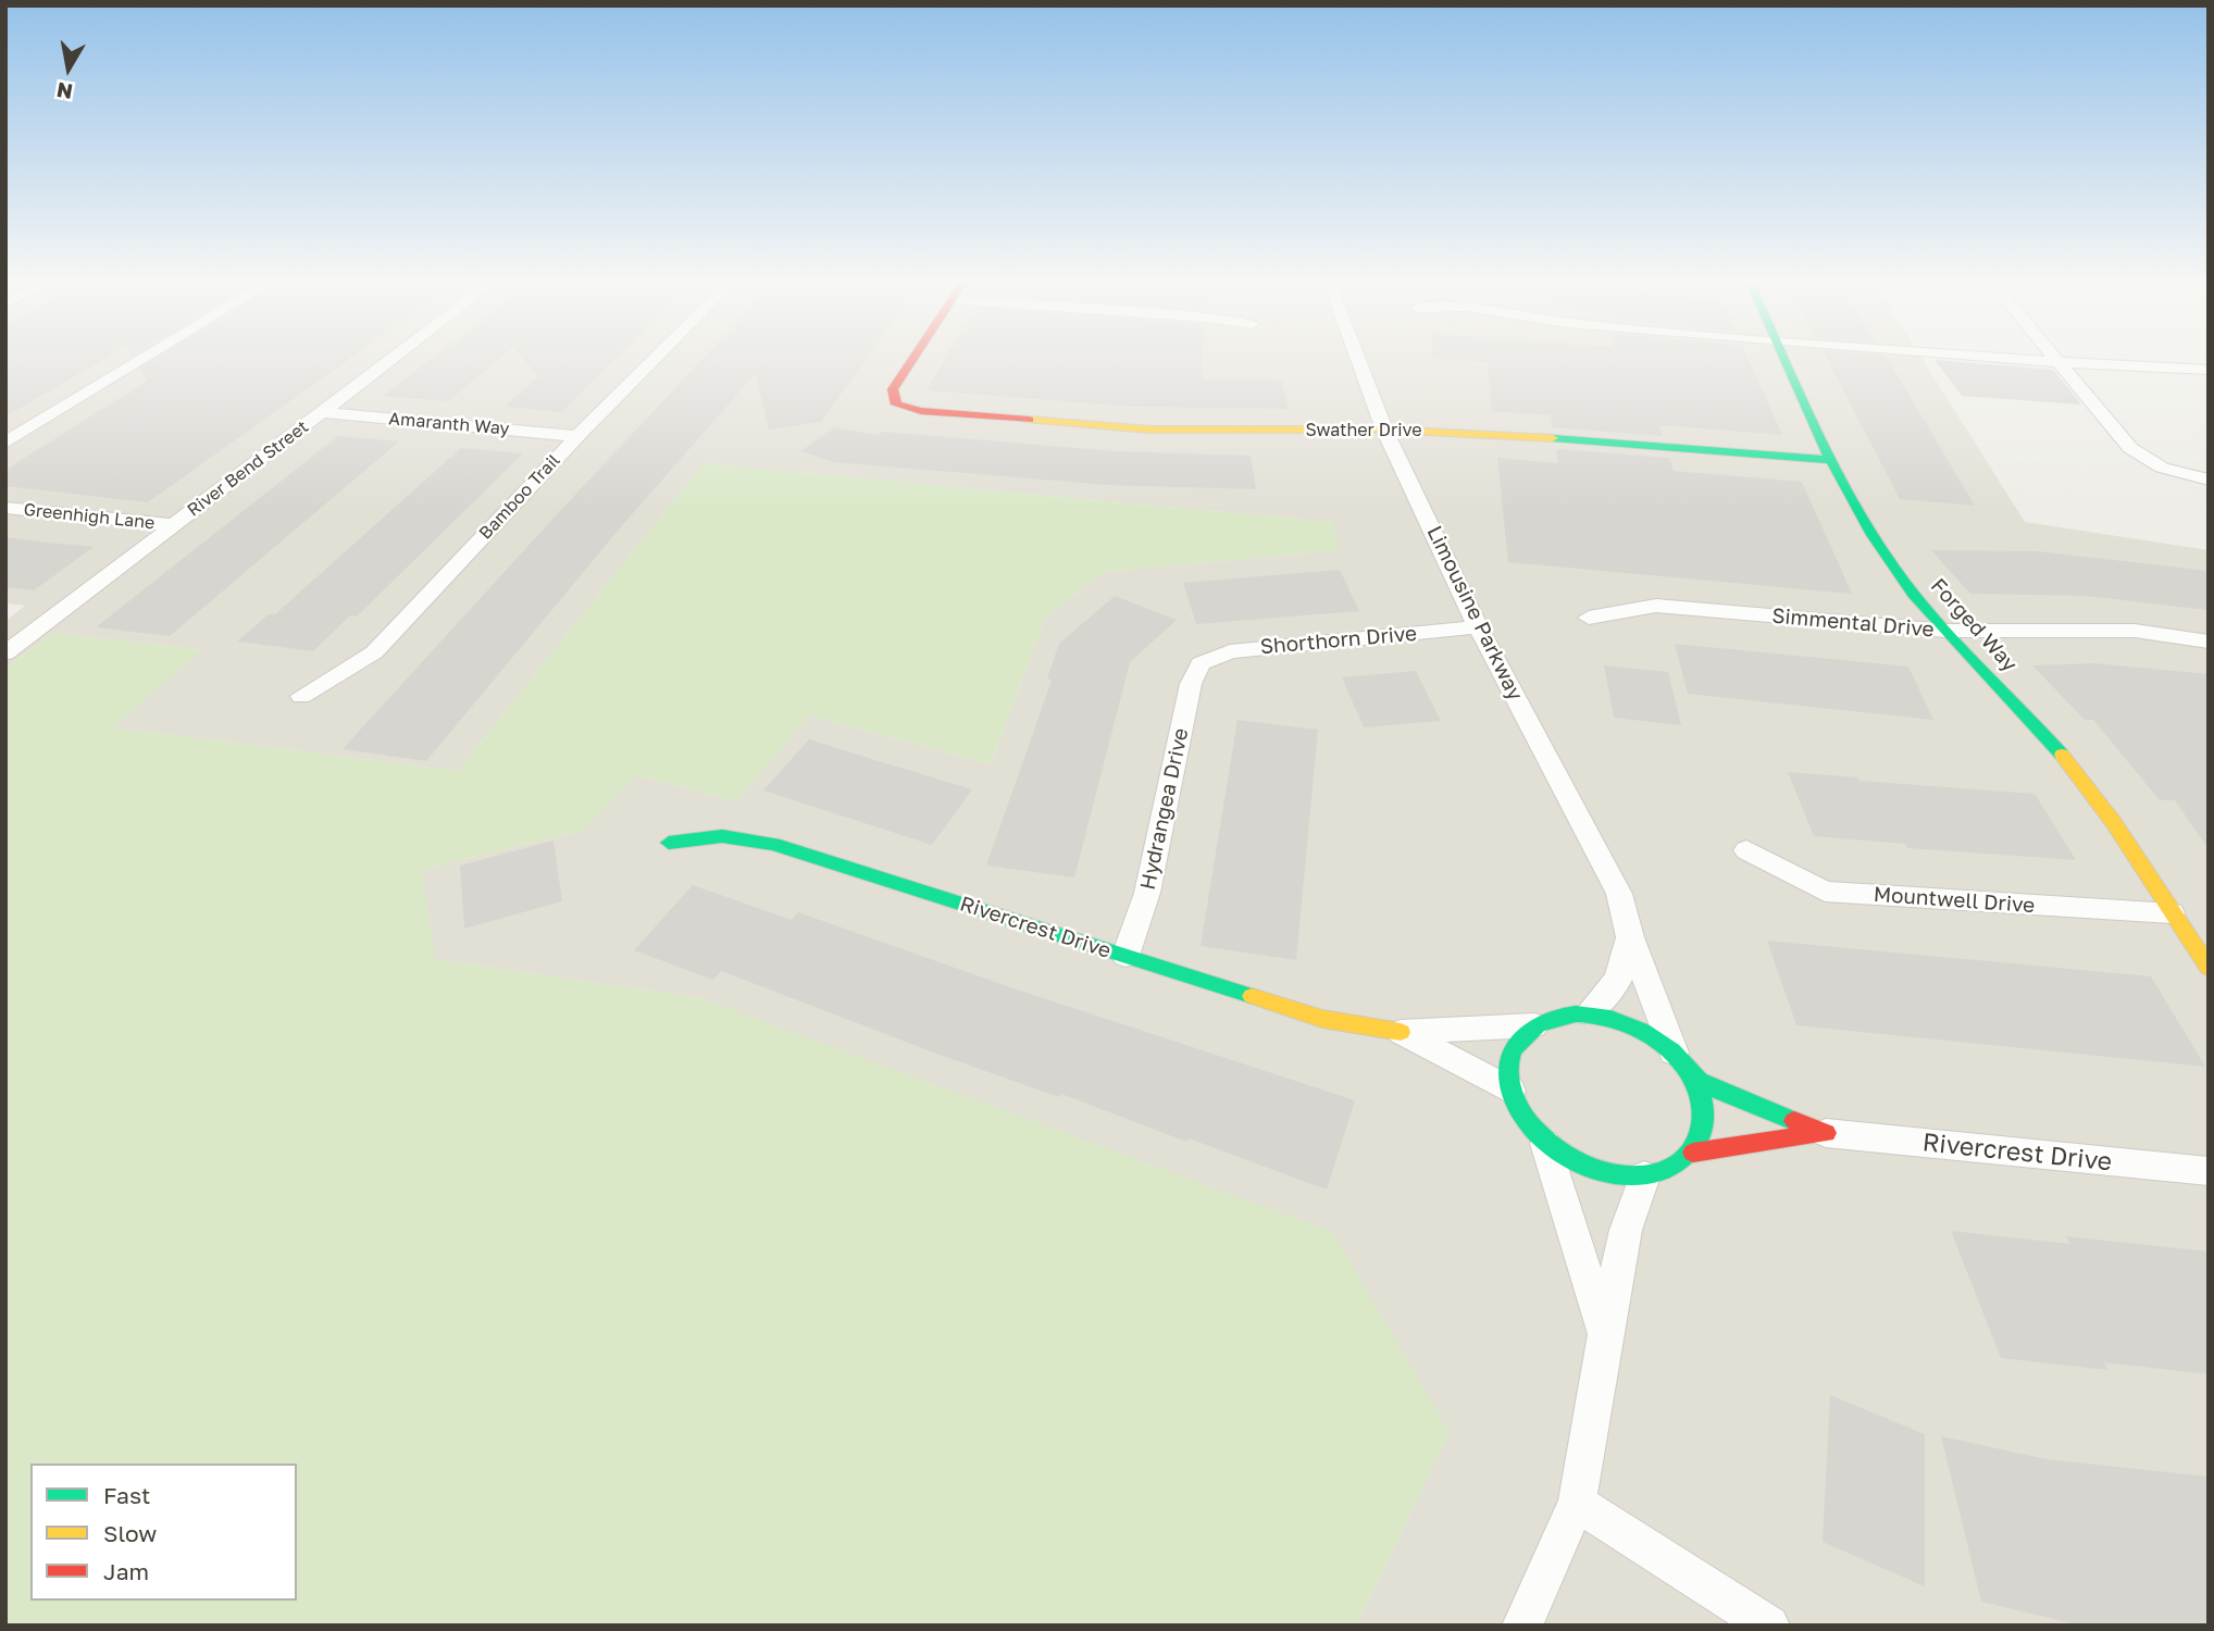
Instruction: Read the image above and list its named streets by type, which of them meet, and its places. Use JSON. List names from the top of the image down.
{
  "streets": {
    "street": [
      "Amaranth Way",
      "Swather Drive",
      "River Bend Street",
      "Bamboo Trail",
      "Greenhigh Lane",
      "Limousine Parkway",
      "Simmental Drive",
      "Forged Way",
      "Shorthorn Drive",
      "Hydrangea Drive",
      "Mountwell Drive",
      "Rivercrest Drive"
    ]
  },
  "crossings": [
    ["Amaranth Way", "River Bend Street"],
    ["Amaranth Way", "Bamboo Trail"],
    ["Swather Drive", "Limousine Parkway"],
    ["Swather Drive", "Forged Way"],
    ["River Bend Street", "Greenhigh Lane"],
    ["Limousine Parkway", "Shorthorn Drive"],
    ["Limousine Parkway", "Rivercrest Drive"],
    ["Simmental Drive", "Forged Way"],
    ["Forged Way", "Mountwell Drive"],
    ["Shorthorn Drive", "Hydrangea Drive"],
    ["Hydrangea Drive", "Rivercrest Drive"]
  ],
  "legend": ["Fast", "Slow", "Jam"],
  "north": "bottom"
}
